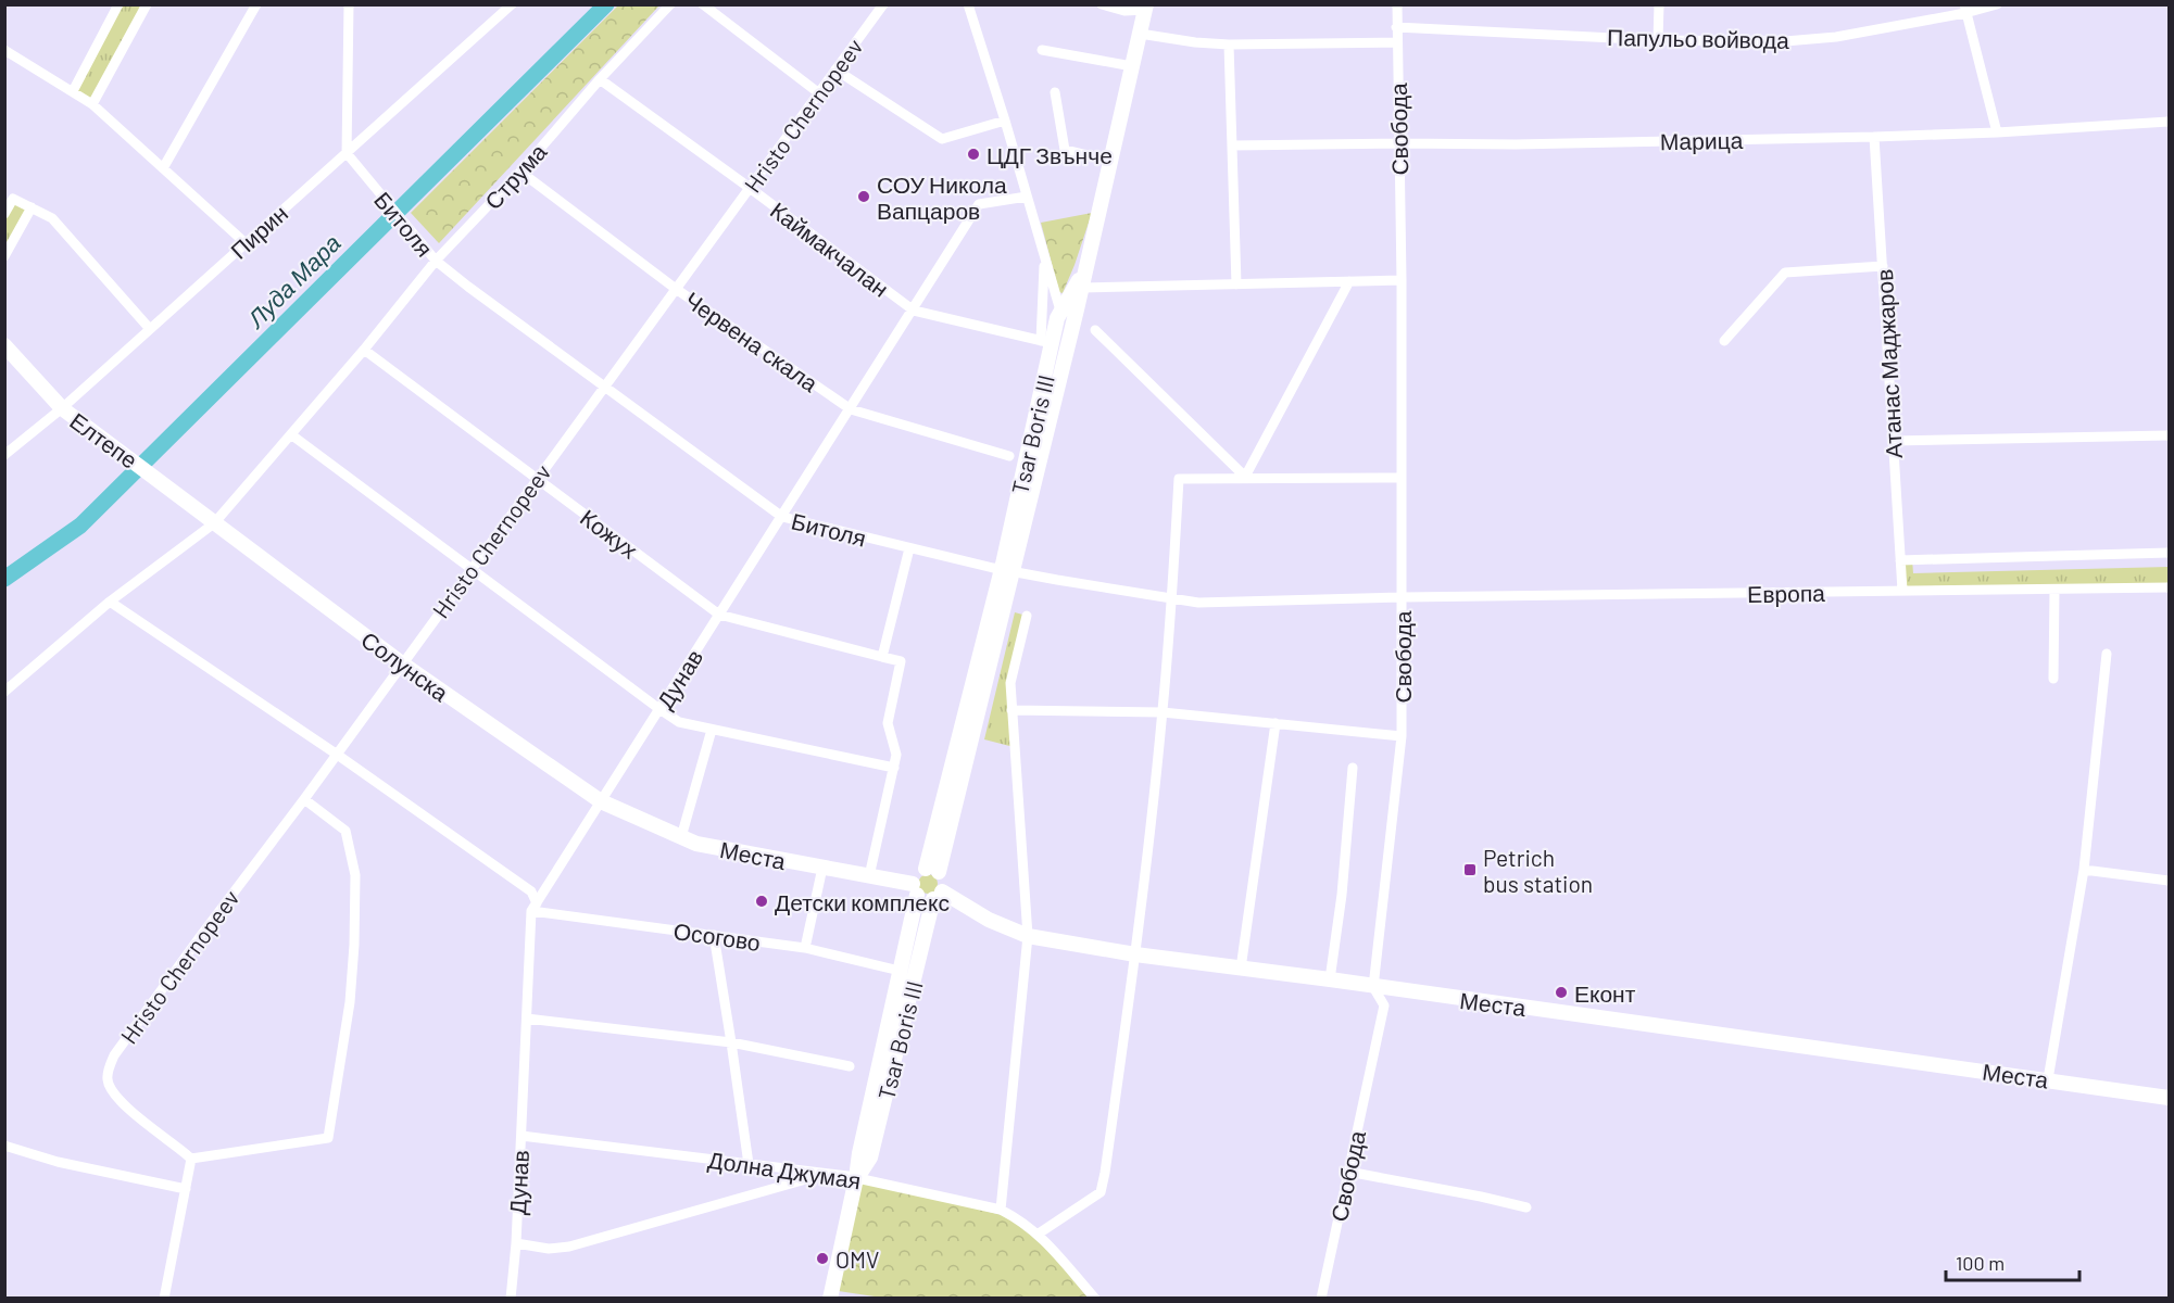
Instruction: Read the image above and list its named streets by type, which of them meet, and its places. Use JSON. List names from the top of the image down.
{
  "streets": {
    "main road": [
      "Tsar Boris III",
      "Елтепе",
      "Солунска",
      "Места"
    ],
    "street": [
      "Папульо войвода",
      "Hristo Chernopeev",
      "Свобода",
      "Марица",
      "Струма",
      "Битоля",
      "Пирин",
      "Каймакчалан",
      "Червена скала",
      "Атанас Маджаров",
      "Кожух",
      "Европа",
      "Дунав",
      "Осогово",
      "Долна Джумая"
    ]
  },
  "crossings": [
    ["Папульо войвода", "Свобода"],
    ["Hristo Chernopeev", "Битоля"],
    ["Hristo Chernopeev", "Каймакчалан"],
    ["Hristo Chernopeev", "Червена скала"],
    ["Hristo Chernopeev", "Кожух"],
    ["Hristo Chernopeev", "Солунска"],
    ["Свобода", "Марица"],
    ["Свобода", "Битоля"],
    ["Свобода", "Европа"],
    ["Свобода", "Места"],
    ["Марица", "Атанас Маджаров"],
    ["Струма", "Битоля"],
    ["Струма", "Каймакчалан"],
    ["Струма", "Червена скала"],
    ["Струма", "Елтепе"],
    ["Струма", "Кожух"],
    ["Струма", "Солунска"],
    ["Битоля", "Пирин"],
    ["Битоля", "Tsar Boris III"],
    ["Битоля", "Европа"],
    ["Битоля", "Дунав"],
    ["Пирин", "Елтепе"],
    ["Каймакчалан", "Tsar Boris III"],
    ["Каймакчалан", "Дунав"],
    ["Червена скала", "Дунав"],
    ["Атанас Маджаров", "Европа"],
    ["Tsar Boris III", "Дунав"],
    ["Tsar Boris III", "Места"],
    ["Tsar Boris III", "Осогово"],
    ["Tsar Boris III", "Долна Джумая"],
    ["Елтепе", "Солунска"],
    ["Кожух", "Дунав"],
    ["Солунска", "Дунав"],
    ["Солунска", "Места"],
    ["Дунав", "Места"],
    ["Дунав", "Осогово"],
    ["Дунав", "Долна Джумая"]
  ],
  "water": ["Луда Мара"],
  "places": {
    "other": [
      "ЦДГ Звънче",
      "СОУ Никола Вапцаров",
      "Детски комплекс",
      "Еконт",
      "OMV"
    ],
    "transit": ["Petrich bus station"]
  },
  "scale_bar": "100 m"
}
